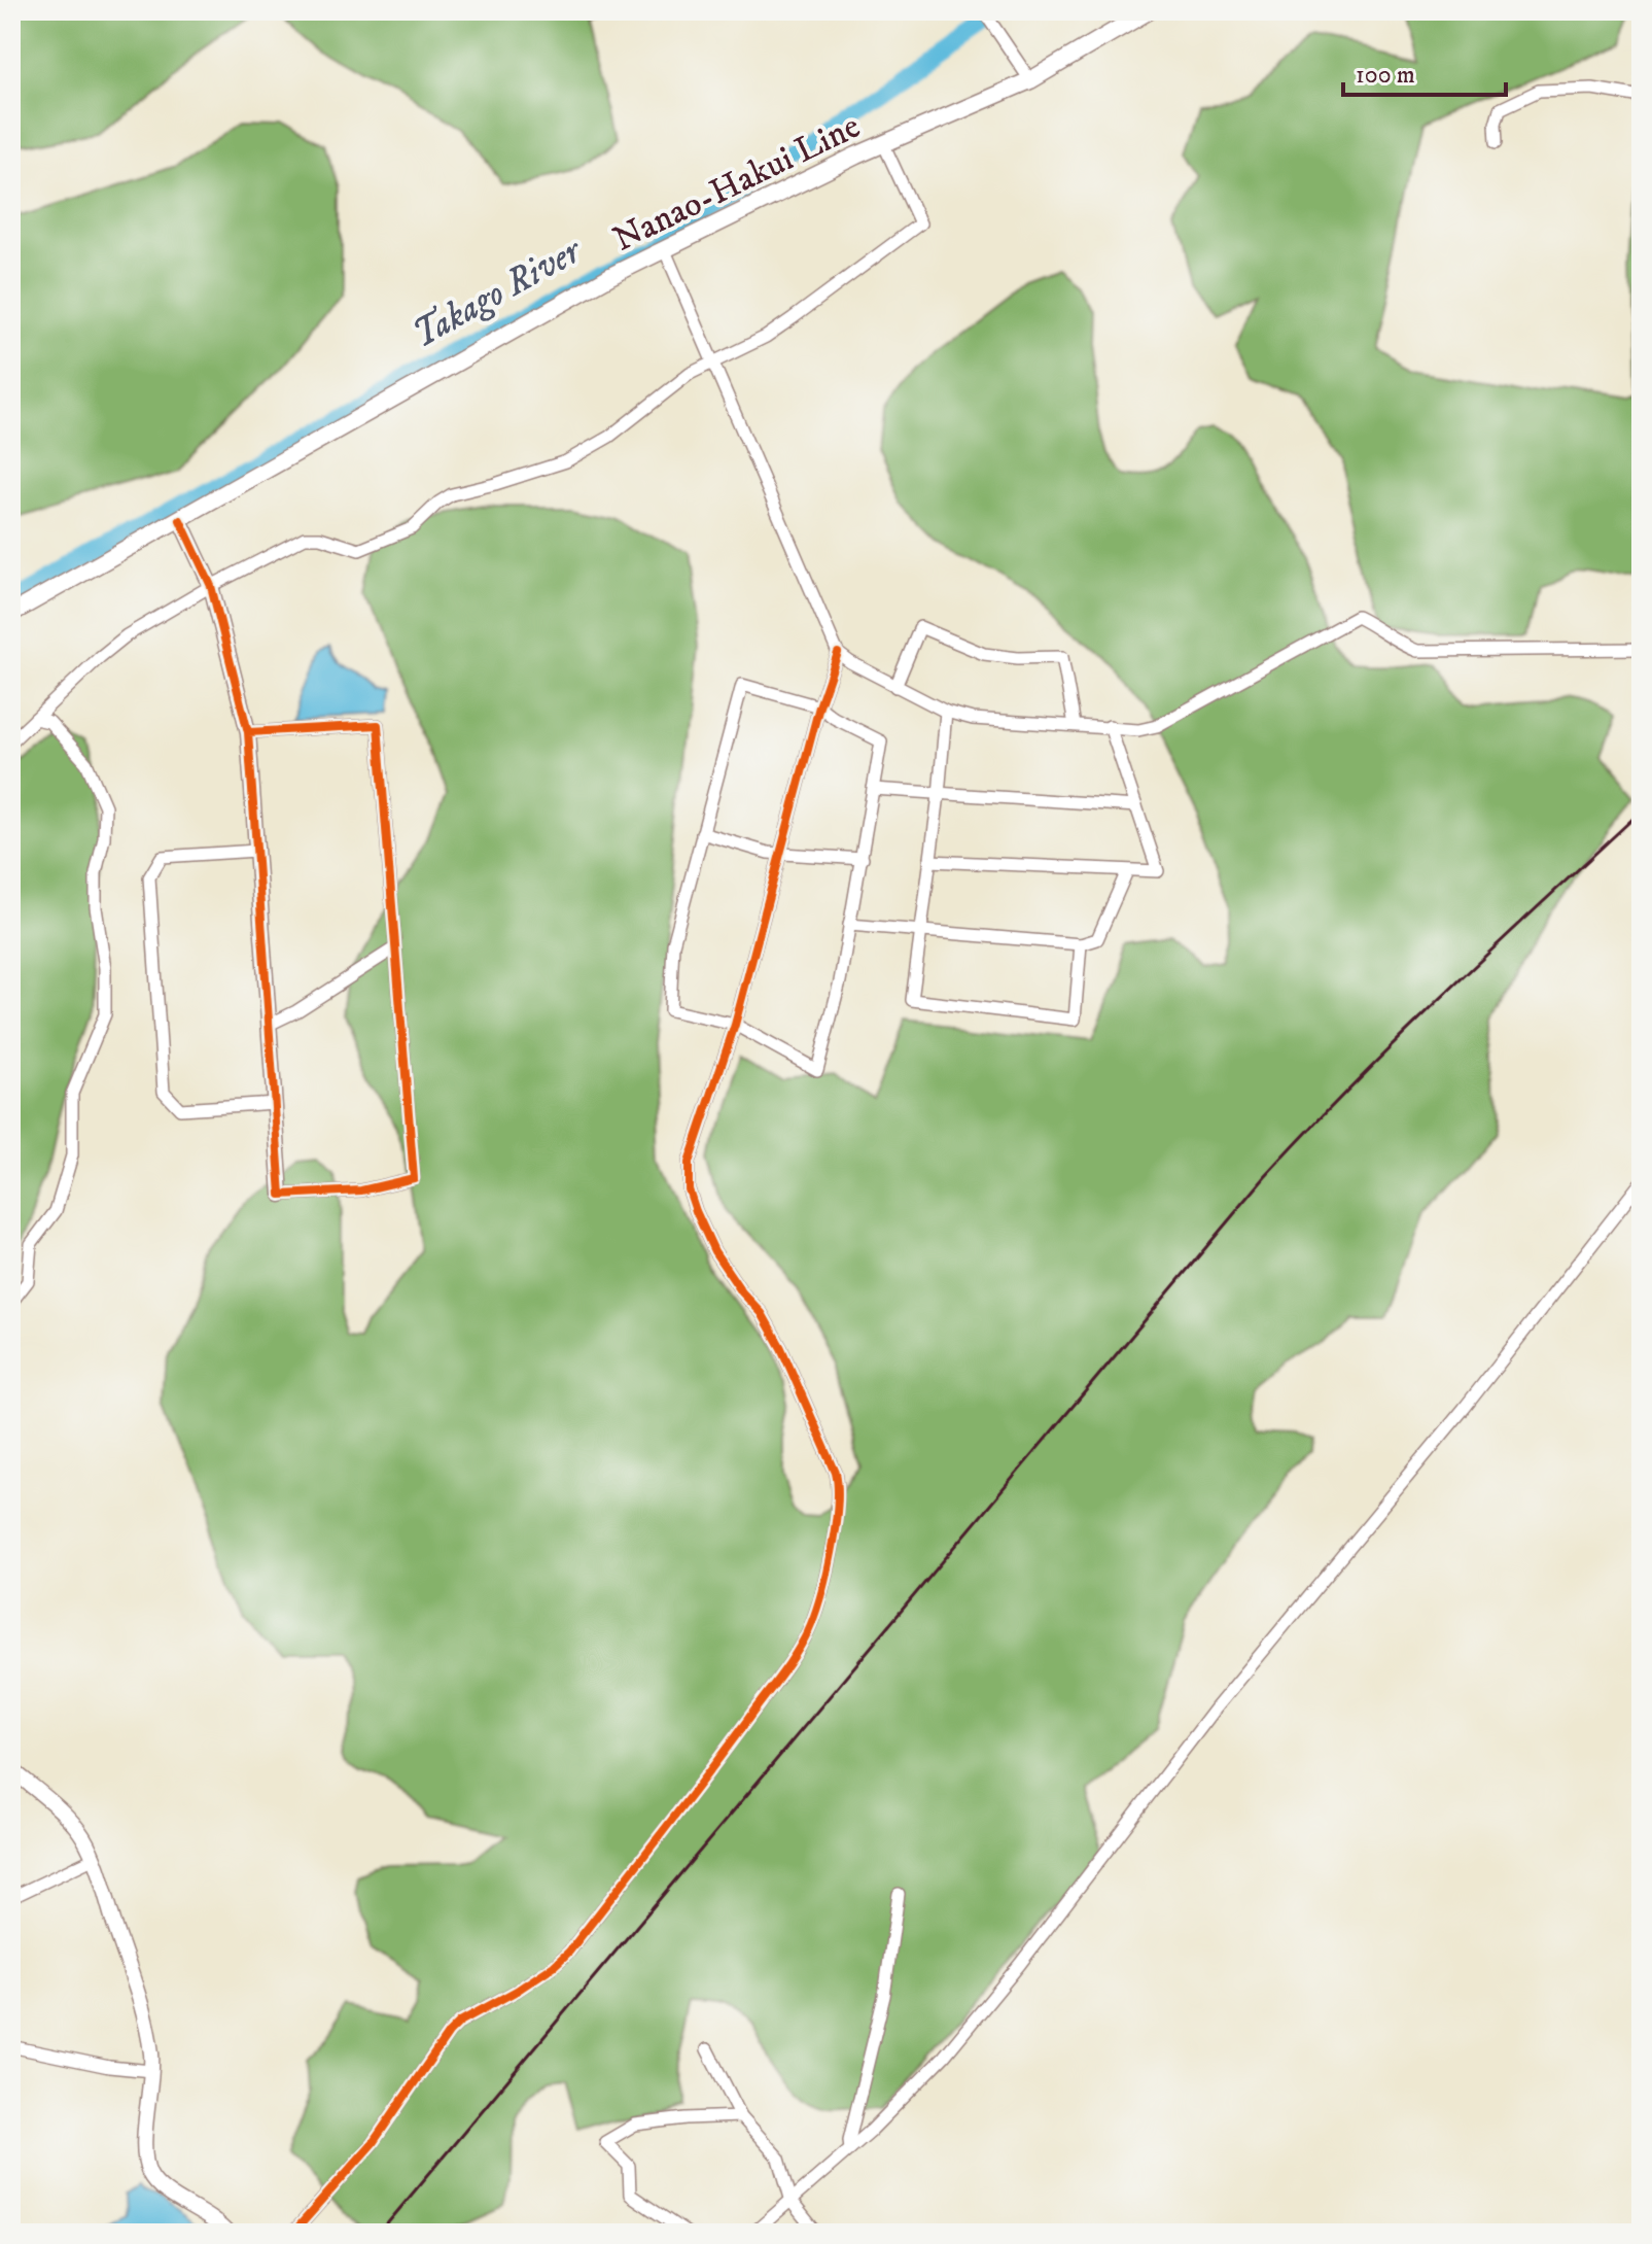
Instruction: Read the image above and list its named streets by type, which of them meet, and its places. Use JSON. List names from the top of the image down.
{
  "streets": {
    "main road": ["Nanao-Hakui Line"]
  },
  "water": ["Takago River"],
  "scale_bar": "100 m"
}
